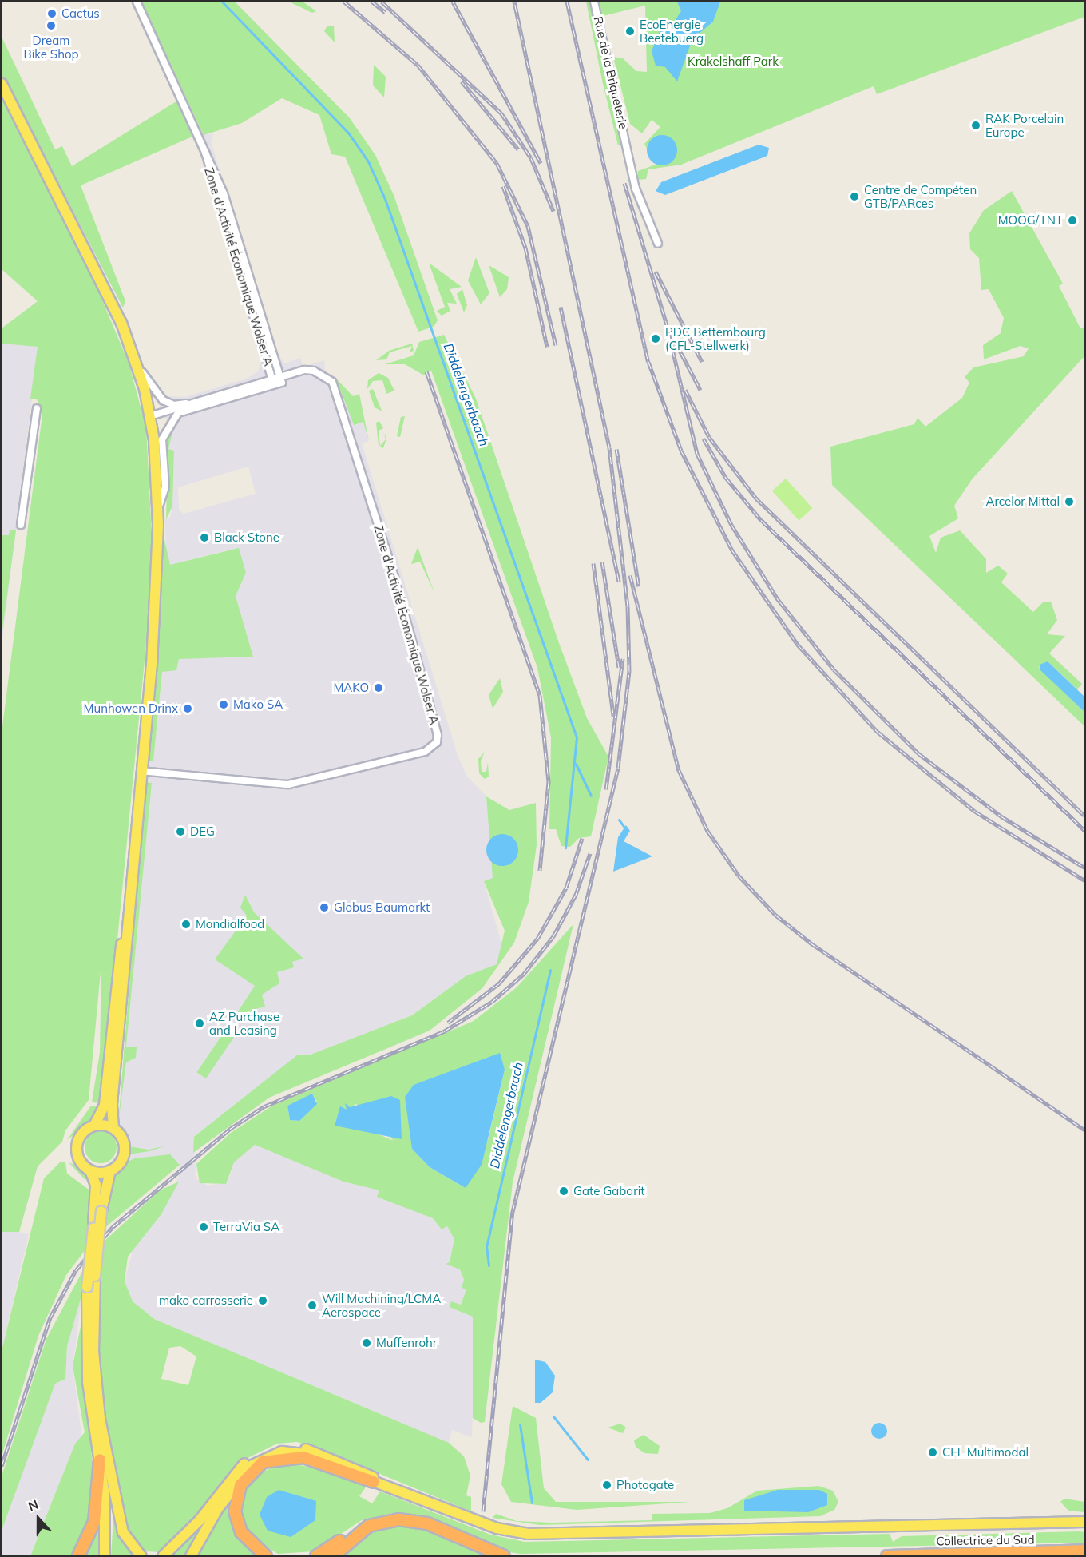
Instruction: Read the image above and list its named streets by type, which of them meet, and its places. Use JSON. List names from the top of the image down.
{
  "streets": {
    "highway": ["Collectrice du Sud"],
    "street": ["Rue de la Briqueterie", "Zone d'Activité Économique Wolser A"]
  },
  "water": ["Diddelengerbaach"],
  "parks": ["Krakelshaff Park"],
  "places": [
    "Cactus",
    "Dream Bike Shop",
    "EcoEnergie Beetebuerg",
    "RAK Porcelain Europe",
    "Centre de Compéten GTB/PARces",
    "MOOG/TNT",
    "PDC Bettembourg (CFL-Stellwerk)",
    "Arcelor Mittal",
    "Black Stone",
    "MAKO",
    "Mako SA",
    "Munhowen Drinx",
    "DEG",
    "Globus Baumarkt",
    "Mondialfood",
    "AZ Purchase and Leasing",
    "Gate Gabarit",
    "TerraVia SA",
    "mako carrosserie",
    "Will Machining/LCMA Aerospace",
    "Muffenrohr",
    "CFL Multimodal",
    "Photogate"
  ],
  "north": "top"
}
